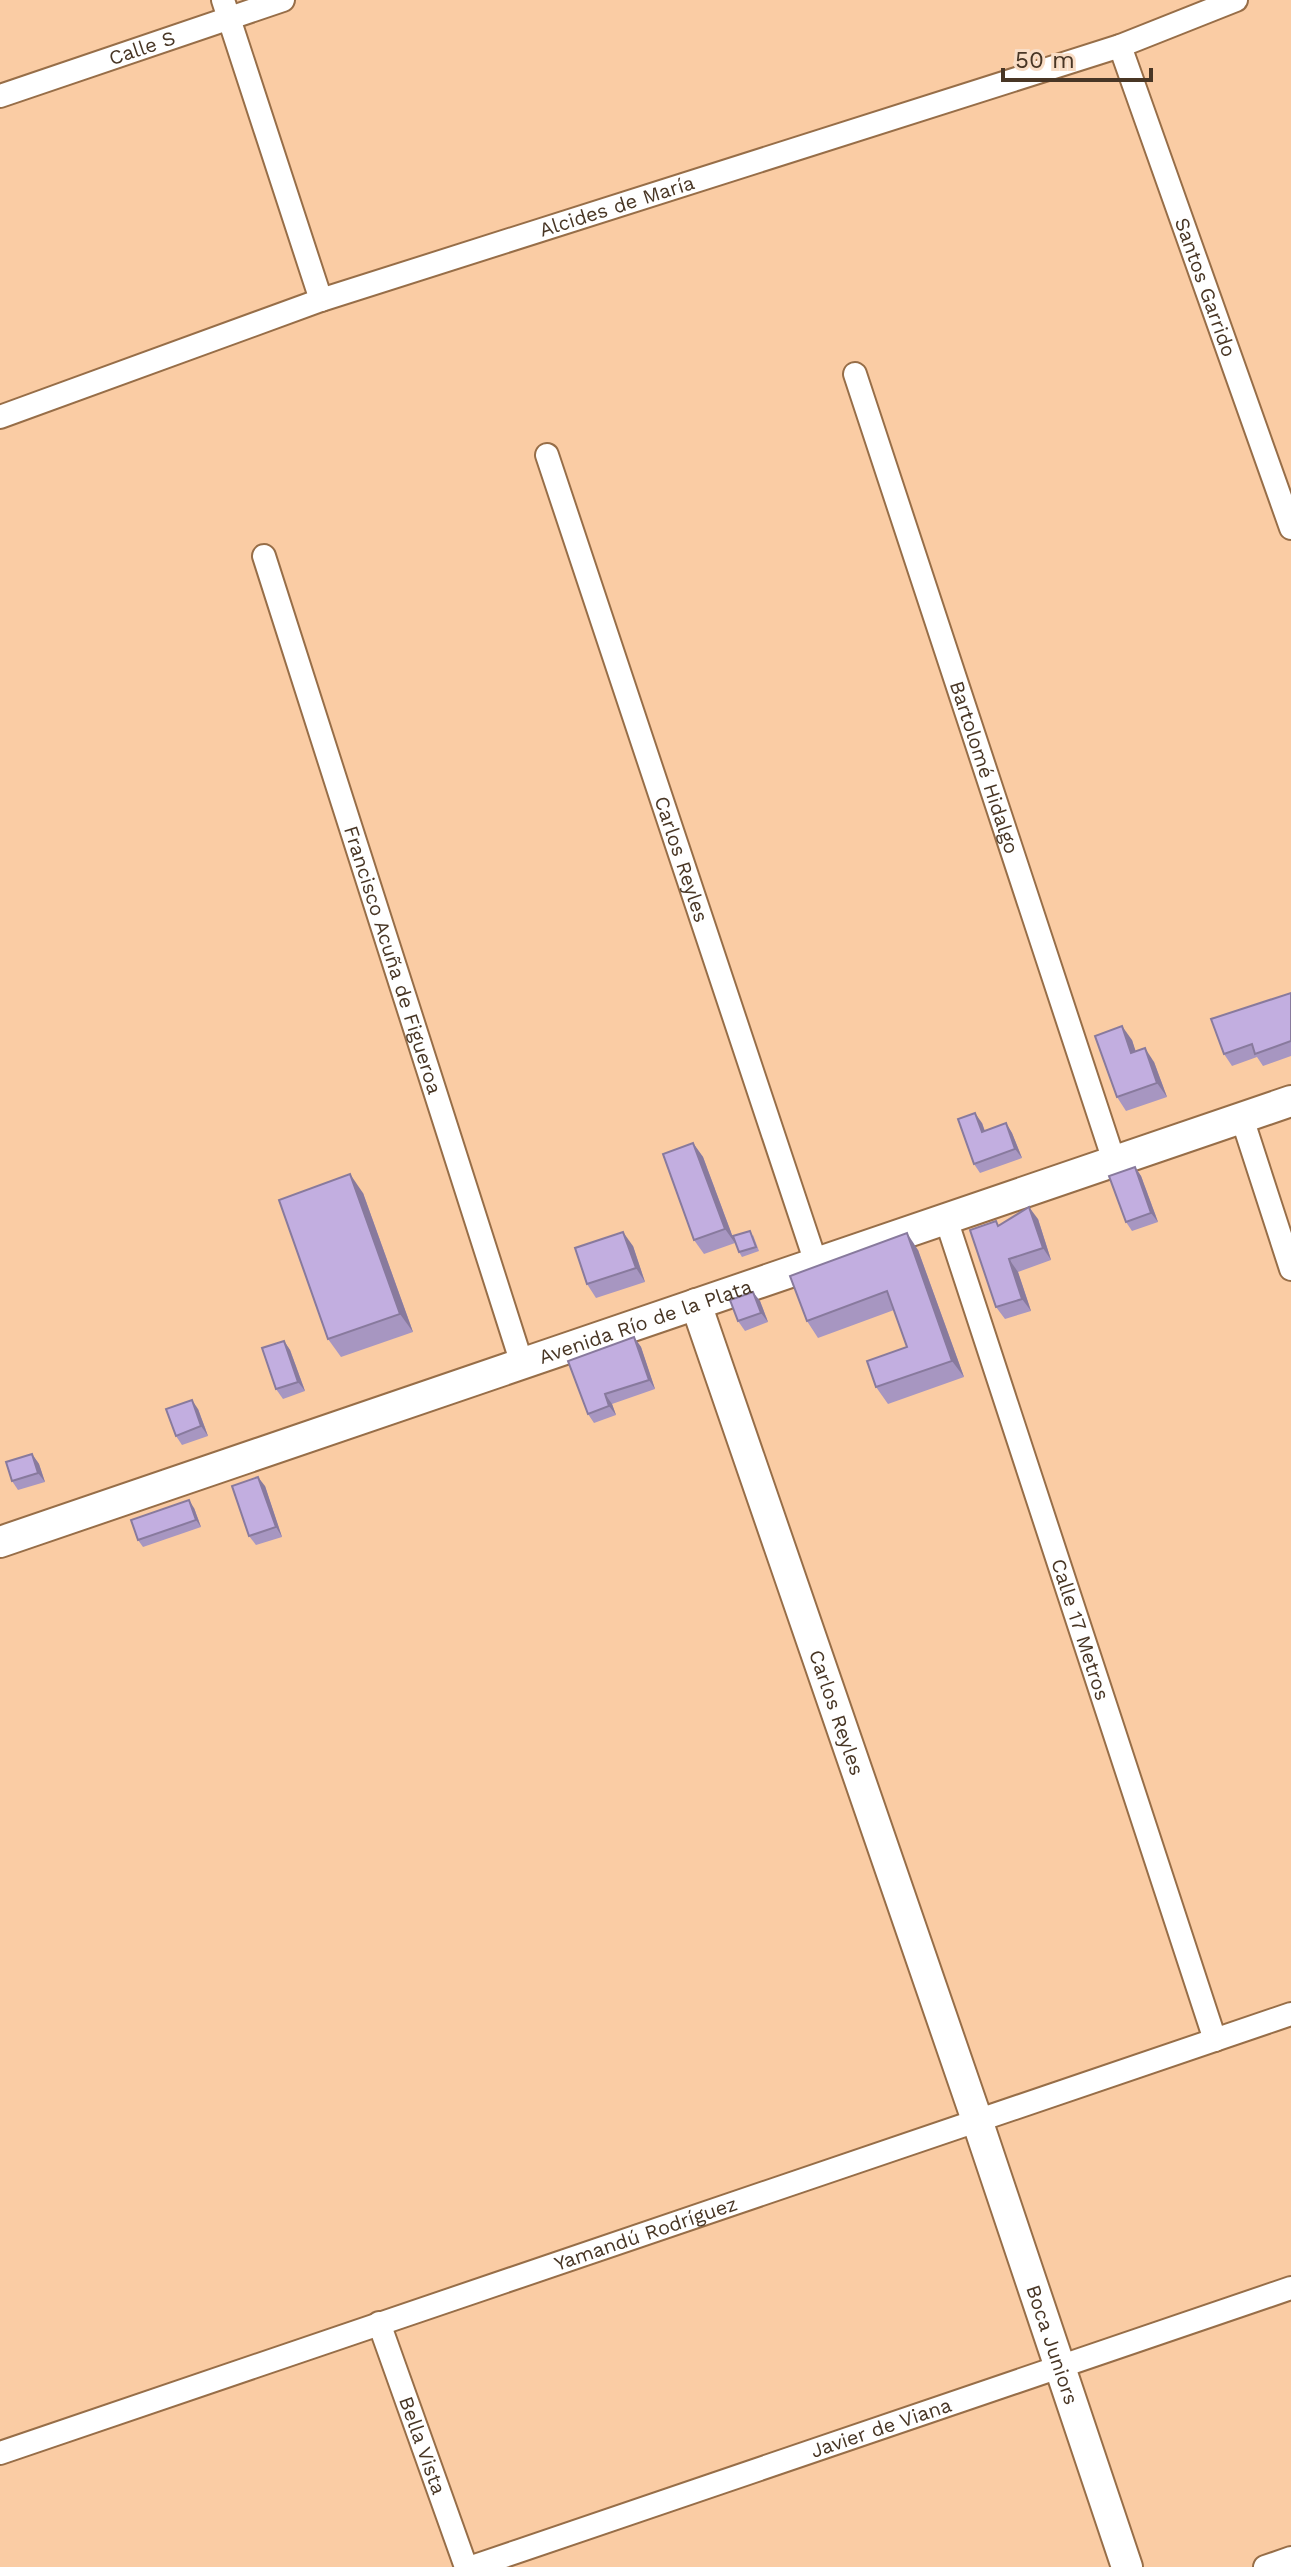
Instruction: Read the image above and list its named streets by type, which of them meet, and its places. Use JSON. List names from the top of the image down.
{
  "streets": {
    "street": [
      "Calle S",
      "Alcides de María",
      "Santos Garrido",
      "Bartolomé Hidalgo",
      "Carlos Reyles",
      "Francisco Acuña de Figueroa",
      "Avenida Río de la Plata",
      "Calle 17 Metros",
      "Yamandú Rodríguez",
      "Boca Juniors",
      "Javier de Viana",
      "Bella Vista"
    ]
  },
  "crossings": [
    ["Alcides de María", "Santos Garrido"],
    ["Bartolomé Hidalgo", "Avenida Río de la Plata"],
    ["Carlos Reyles", "Avenida Río de la Plata"],
    ["Carlos Reyles", "Yamandú Rodríguez"],
    ["Carlos Reyles", "Boca Juniors"],
    ["Francisco Acuña de Figueroa", "Avenida Río de la Plata"],
    ["Avenida Río de la Plata", "Calle 17 Metros"],
    ["Calle 17 Metros", "Yamandú Rodríguez"],
    ["Yamandú Rodríguez", "Boca Juniors"],
    ["Yamandú Rodríguez", "Bella Vista"],
    ["Boca Juniors", "Javier de Viana"]
  ],
  "scale_bar": "50 m"
}
